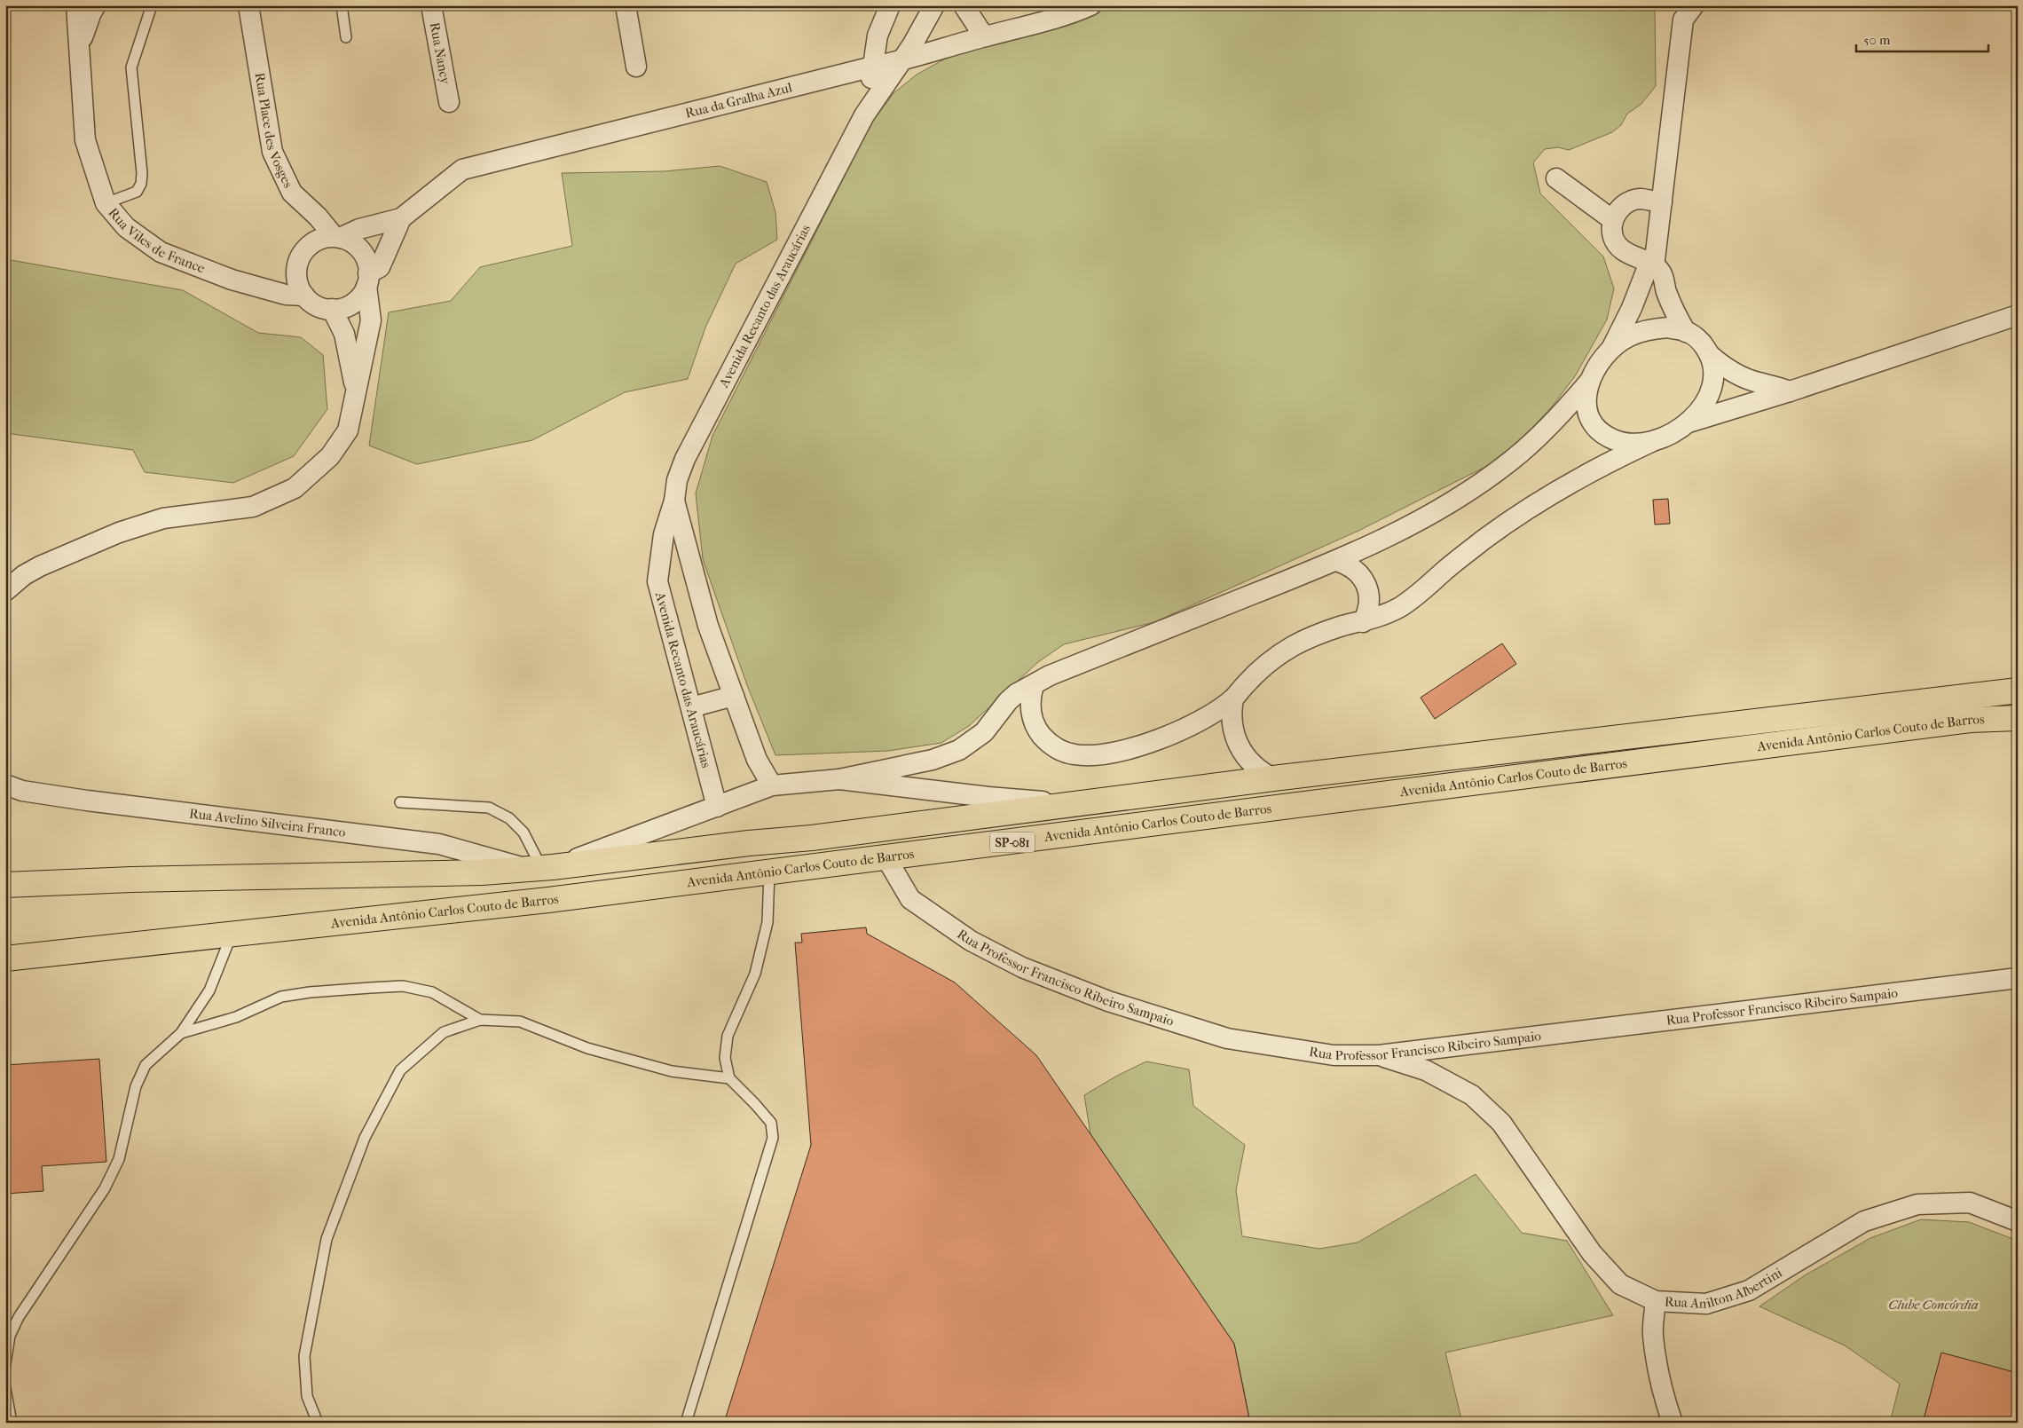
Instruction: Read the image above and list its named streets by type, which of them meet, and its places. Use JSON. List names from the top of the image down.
{
  "streets": {
    "main road": ["Avenida Antônio Carlos Couto de Barros", "SP-081"],
    "street": [
      "Rua Nancy",
      "Rua da Gralha Azul",
      "Rua Place des Vosges",
      "Rua Viles de France",
      "Avenida Recanto das Araucárias",
      "Rua Avelino Silveira Franco",
      "Rua Professor Francisco Ribeiro Sampaio",
      "Rua Anilton Albertini"
    ]
  },
  "crossings": [
    ["Rua da Gralha Azul", "Rua Place des Vosges"],
    ["Rua da Gralha Azul", "Rua Viles de France"],
    ["Rua da Gralha Azul", "Avenida Recanto das Araucárias"],
    ["Rua Place des Vosges", "Rua Viles de France"],
    ["Avenida Antônio Carlos Couto de Barros", "Rua Avelino Silveira Franco"],
    ["Avenida Antônio Carlos Couto de Barros", "Rua Professor Francisco Ribeiro Sampaio"],
    ["Rua Professor Francisco Ribeiro Sampaio", "Rua Anilton Albertini"]
  ],
  "parks": ["Clube Concórdia"],
  "scale_bar": "50 m"
}
